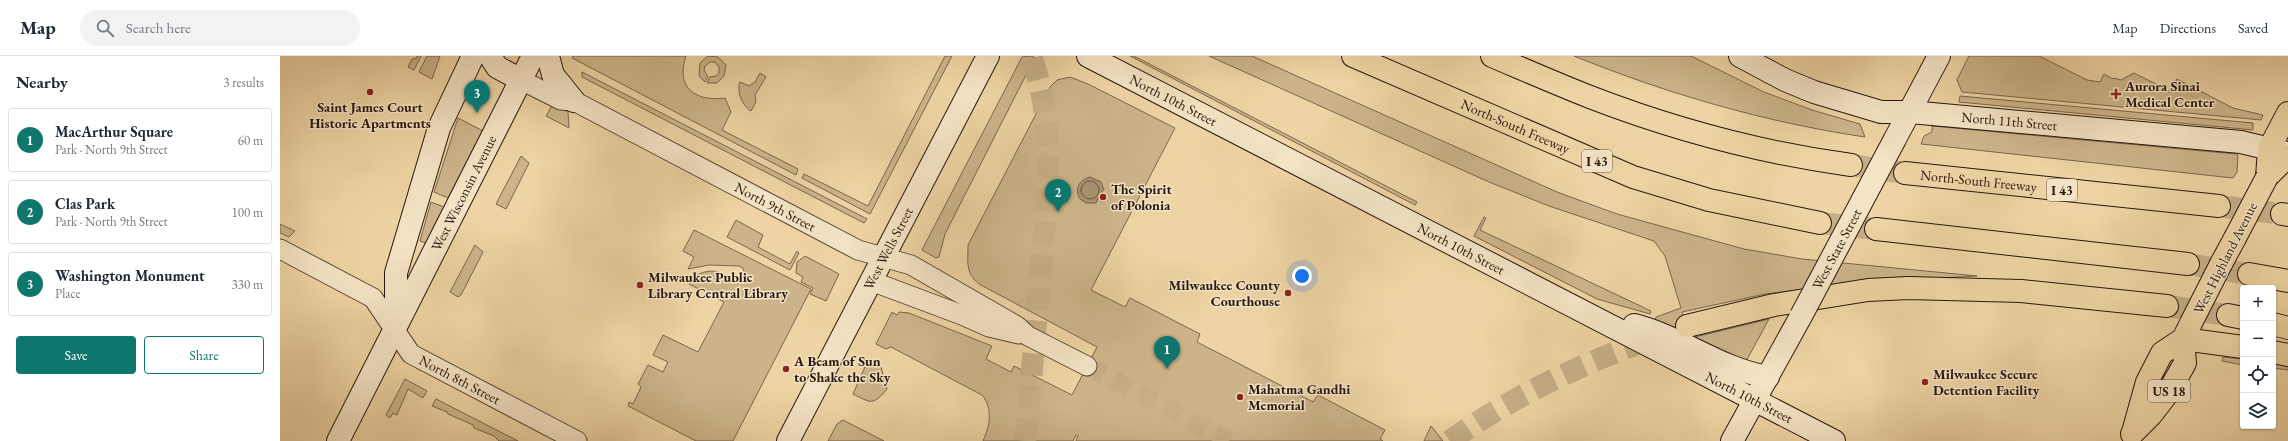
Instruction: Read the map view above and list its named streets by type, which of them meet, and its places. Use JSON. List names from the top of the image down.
{
  "streets": {
    "main road": [
      "North-South Freeway",
      "I 43",
      "West Highland Avenue",
      "US 18"
    ],
    "street": [
      "North 10th Street",
      "North 11th Street",
      "West Wisconsin Avenue",
      "North 9th Street",
      "West Wells Street",
      "West State Street",
      "North 8th Street"
    ]
  },
  "crossings": [
    ["North 10th Street", "West State Street"],
    ["North 11th Street", "West State Street"],
    ["North 11th Street", "West Highland Avenue"],
    ["West Wisconsin Avenue", "North 9th Street"],
    ["West Wisconsin Avenue", "North 8th Street"],
    ["North 9th Street", "West Wells Street"],
    ["West Highland Avenue", "US 18"]
  ],
  "places": {
    "other": [
      "Saint James Court Historic Apartments",
      "The Spirit of Polonia",
      "Milwaukee Public Library Central Library",
      "Milwaukee County Courthouse",
      "A Beam of Sun to Shake the Sky",
      "Milwaukee Secure Detention Facility",
      "Mahatma Gandhi Memorial"
    ],
    "health": ["Aurora Sinai Medical Center"]
  },
  "page": {
    "header": "Map",
    "search": "Search here",
    "nav": ["Map", "Directions", "Saved"],
    "heading": ["Nearby", "3 results"],
    "pins": ["3", "2", "1"],
    "list": [
      {
        "mark": "1",
        "name": "MacArthur Square",
        "note": "Park · North 9th Street",
        "value": "60 m"
      },
      {
        "mark": "2",
        "name": "Clas Park",
        "note": "Park · North 9th Street",
        "value": "100 m"
      },
      {
        "mark": "3",
        "name": "Washington Monument",
        "note": "Place",
        "value": "330 m"
      }
    ],
    "map_buttons": ["+", "−"],
    "buttons": ["Save", "Share"]
  }
}
